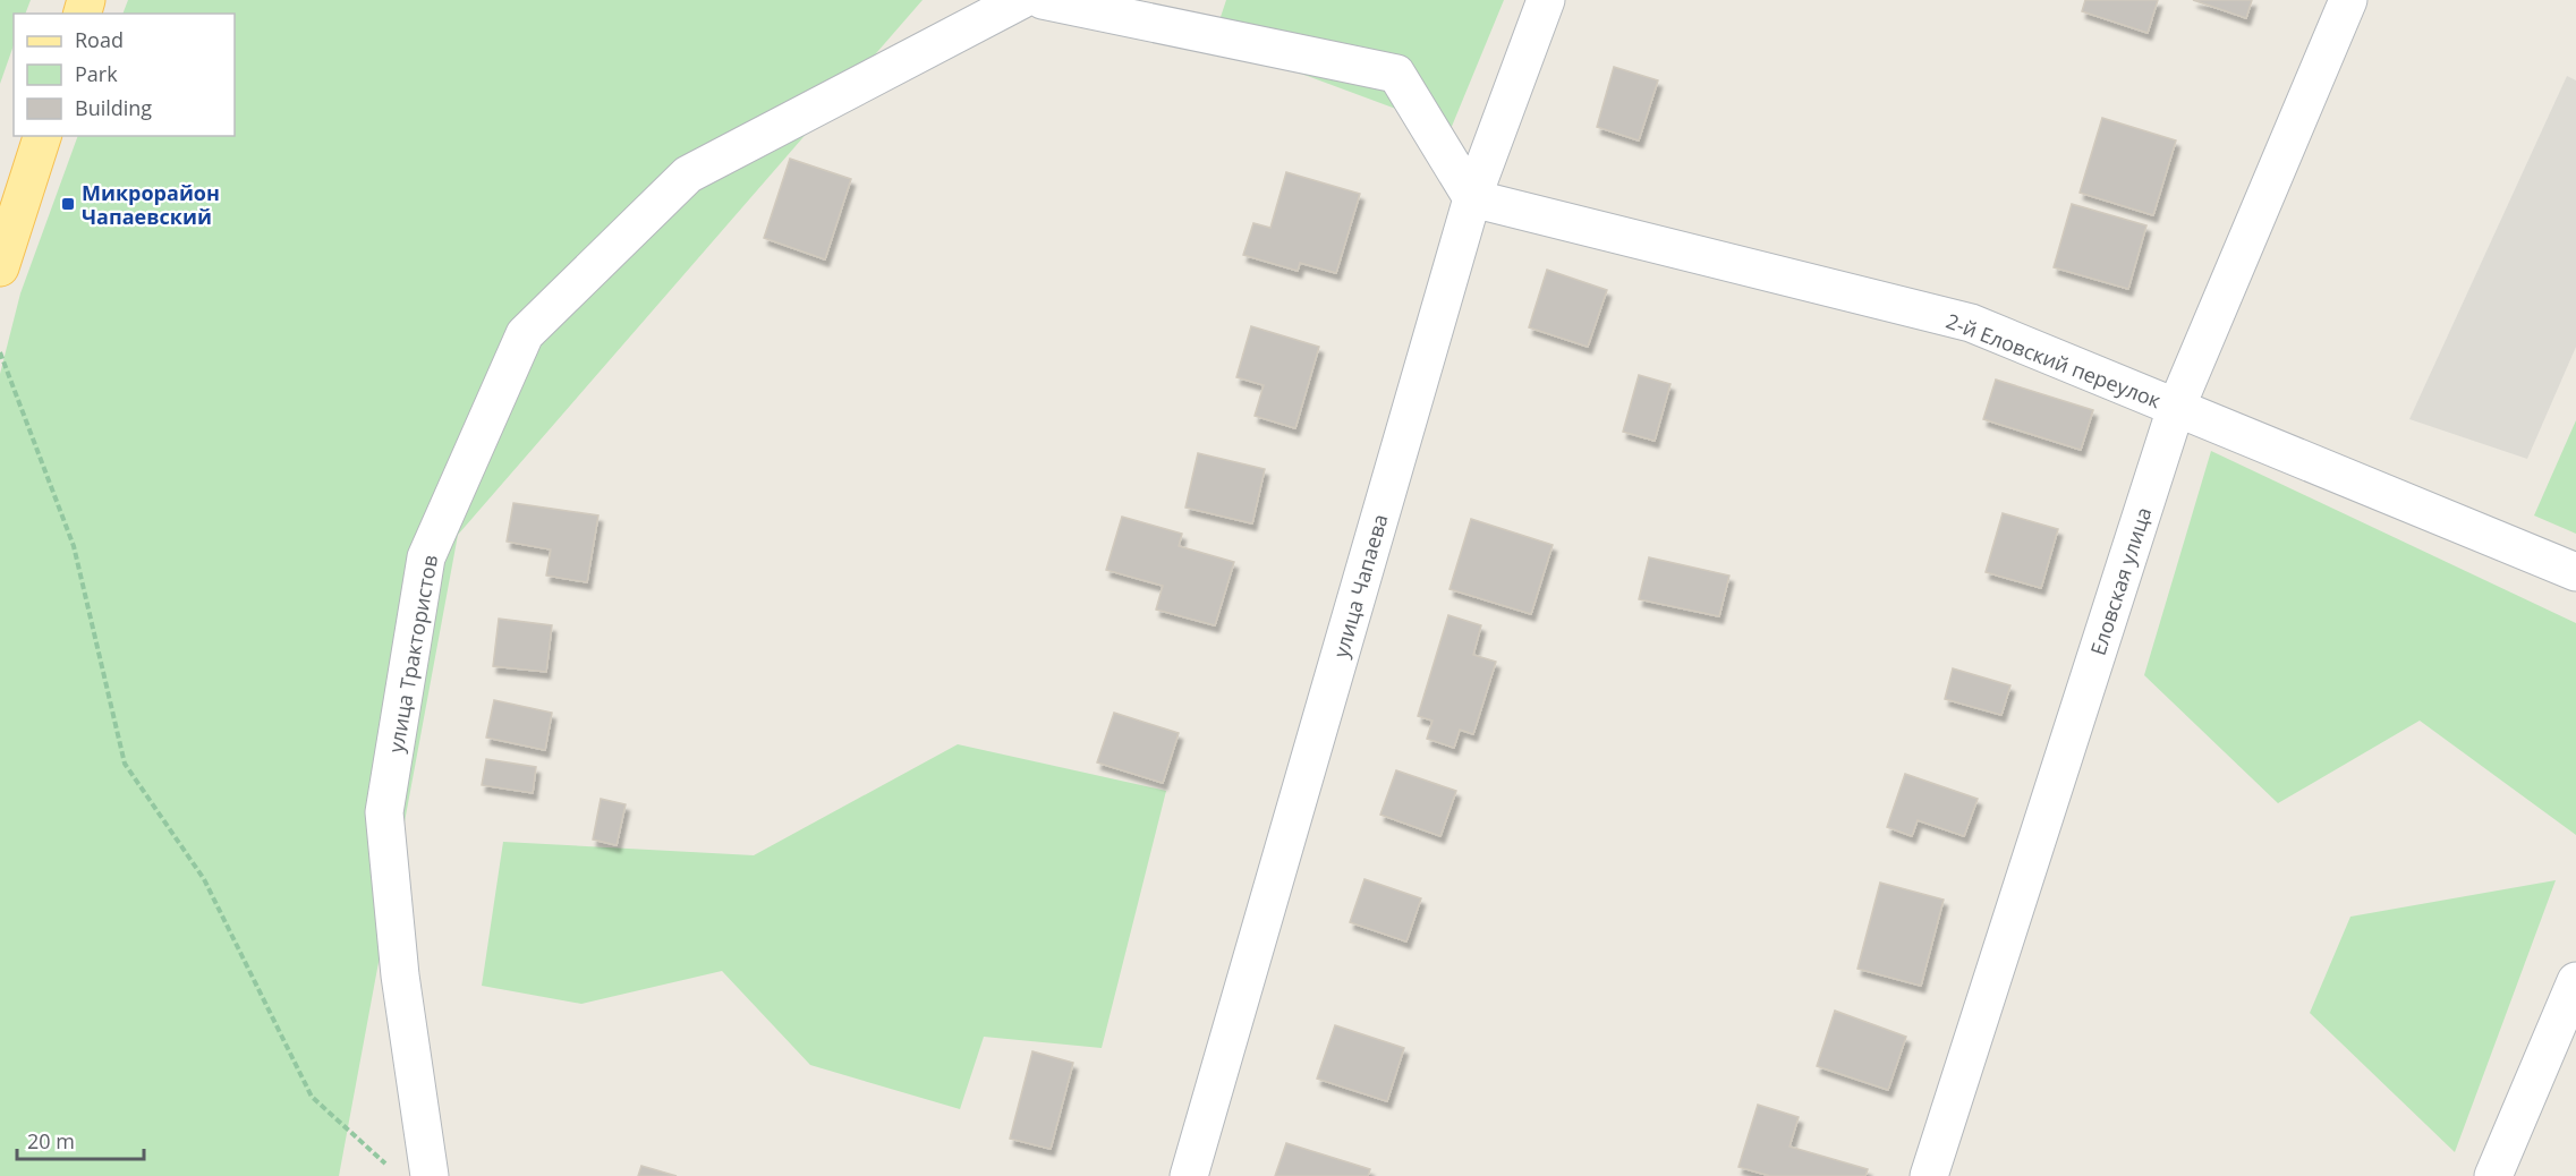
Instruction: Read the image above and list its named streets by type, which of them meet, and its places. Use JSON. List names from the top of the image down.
{
  "streets": {
    "street": [
      "2-й Еловский переулок",
      "Еловская улица",
      "улица Чапаева",
      "улица Трактористов"
    ]
  },
  "crossings": [
    ["2-й Еловский переулок", "Еловская улица"],
    ["2-й Еловский переулок", "улица Чапаева"]
  ],
  "places": {
    "transit": ["Микрорайон Чапаевский"]
  },
  "legend": ["Road", "Park", "Building"],
  "scale_bar": "20 m"
}
